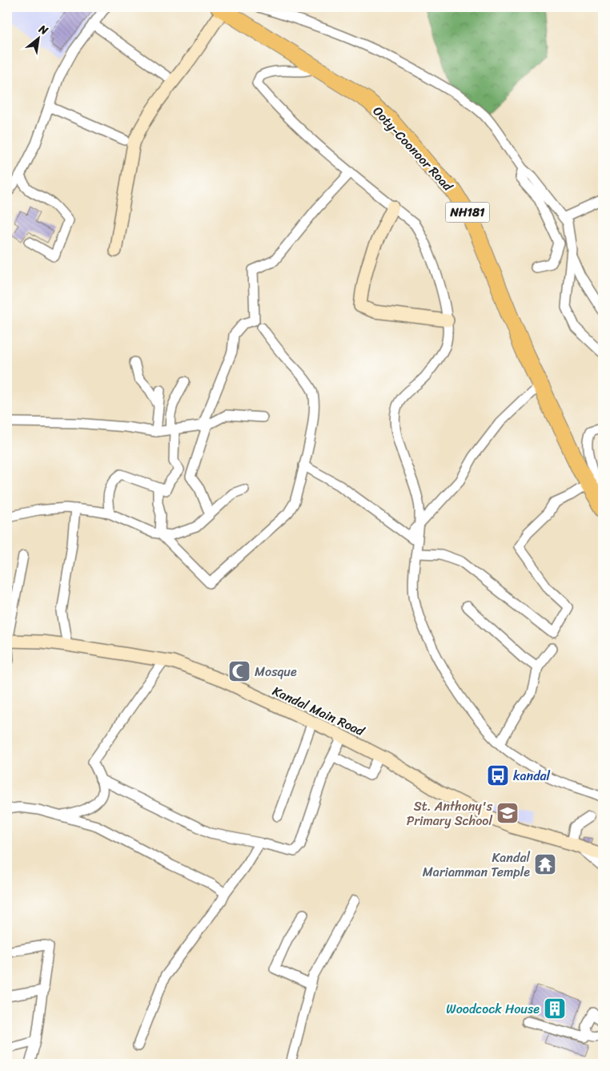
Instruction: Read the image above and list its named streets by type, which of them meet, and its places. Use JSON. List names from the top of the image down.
{
  "streets": {
    "highway": ["Ooty-Coonoor Road", "NH181"],
    "street": ["Kandal Main Road"]
  },
  "places": {
    "mosque": ["Mosque"],
    "bus stop": ["kandal"],
    "school or university": ["St. Anthony's Primary School"],
    "temple": ["Kandal Mariamman Temple"],
    "building": ["Woodcock House"]
  },
  "north": "top right"
}
